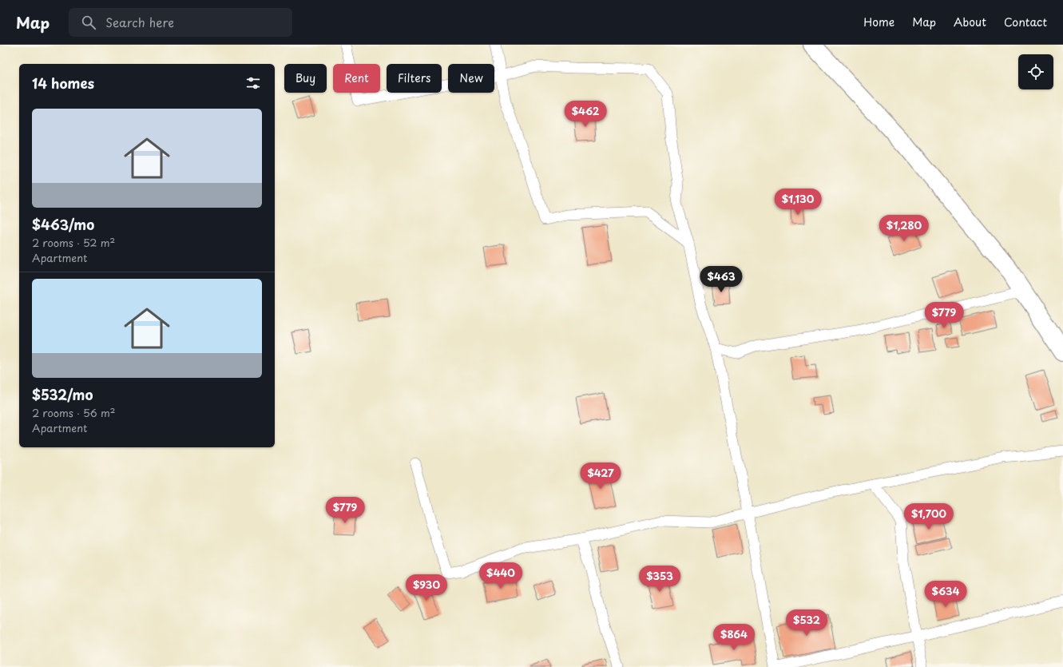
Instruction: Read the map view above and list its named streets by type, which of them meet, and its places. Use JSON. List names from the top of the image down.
{
  "page": {
    "header": "Map",
    "search": "Search here",
    "nav": [
      "Home",
      "Map",
      "About",
      "Contact"
    ],
    "chip": [
      "Buy",
      "Rent",
      "Filters",
      "New"
    ],
    "heading": "14 homes",
    "price": [
      "$462",
      "$1,130",
      "$1,280",
      "$463",
      "$779",
      "$427",
      "$779",
      "$1,700",
      "$440",
      "$353",
      "$930",
      "$634",
      "$532",
      "$864"
    ],
    "list": [
      {
        "name": "$463/mo",
        "note": "2 rooms · 52 m² · Apartment"
      },
      {
        "name": "$532/mo",
        "note": "2 rooms · 56 m² · Apartment"
      }
    ]
  }
}
